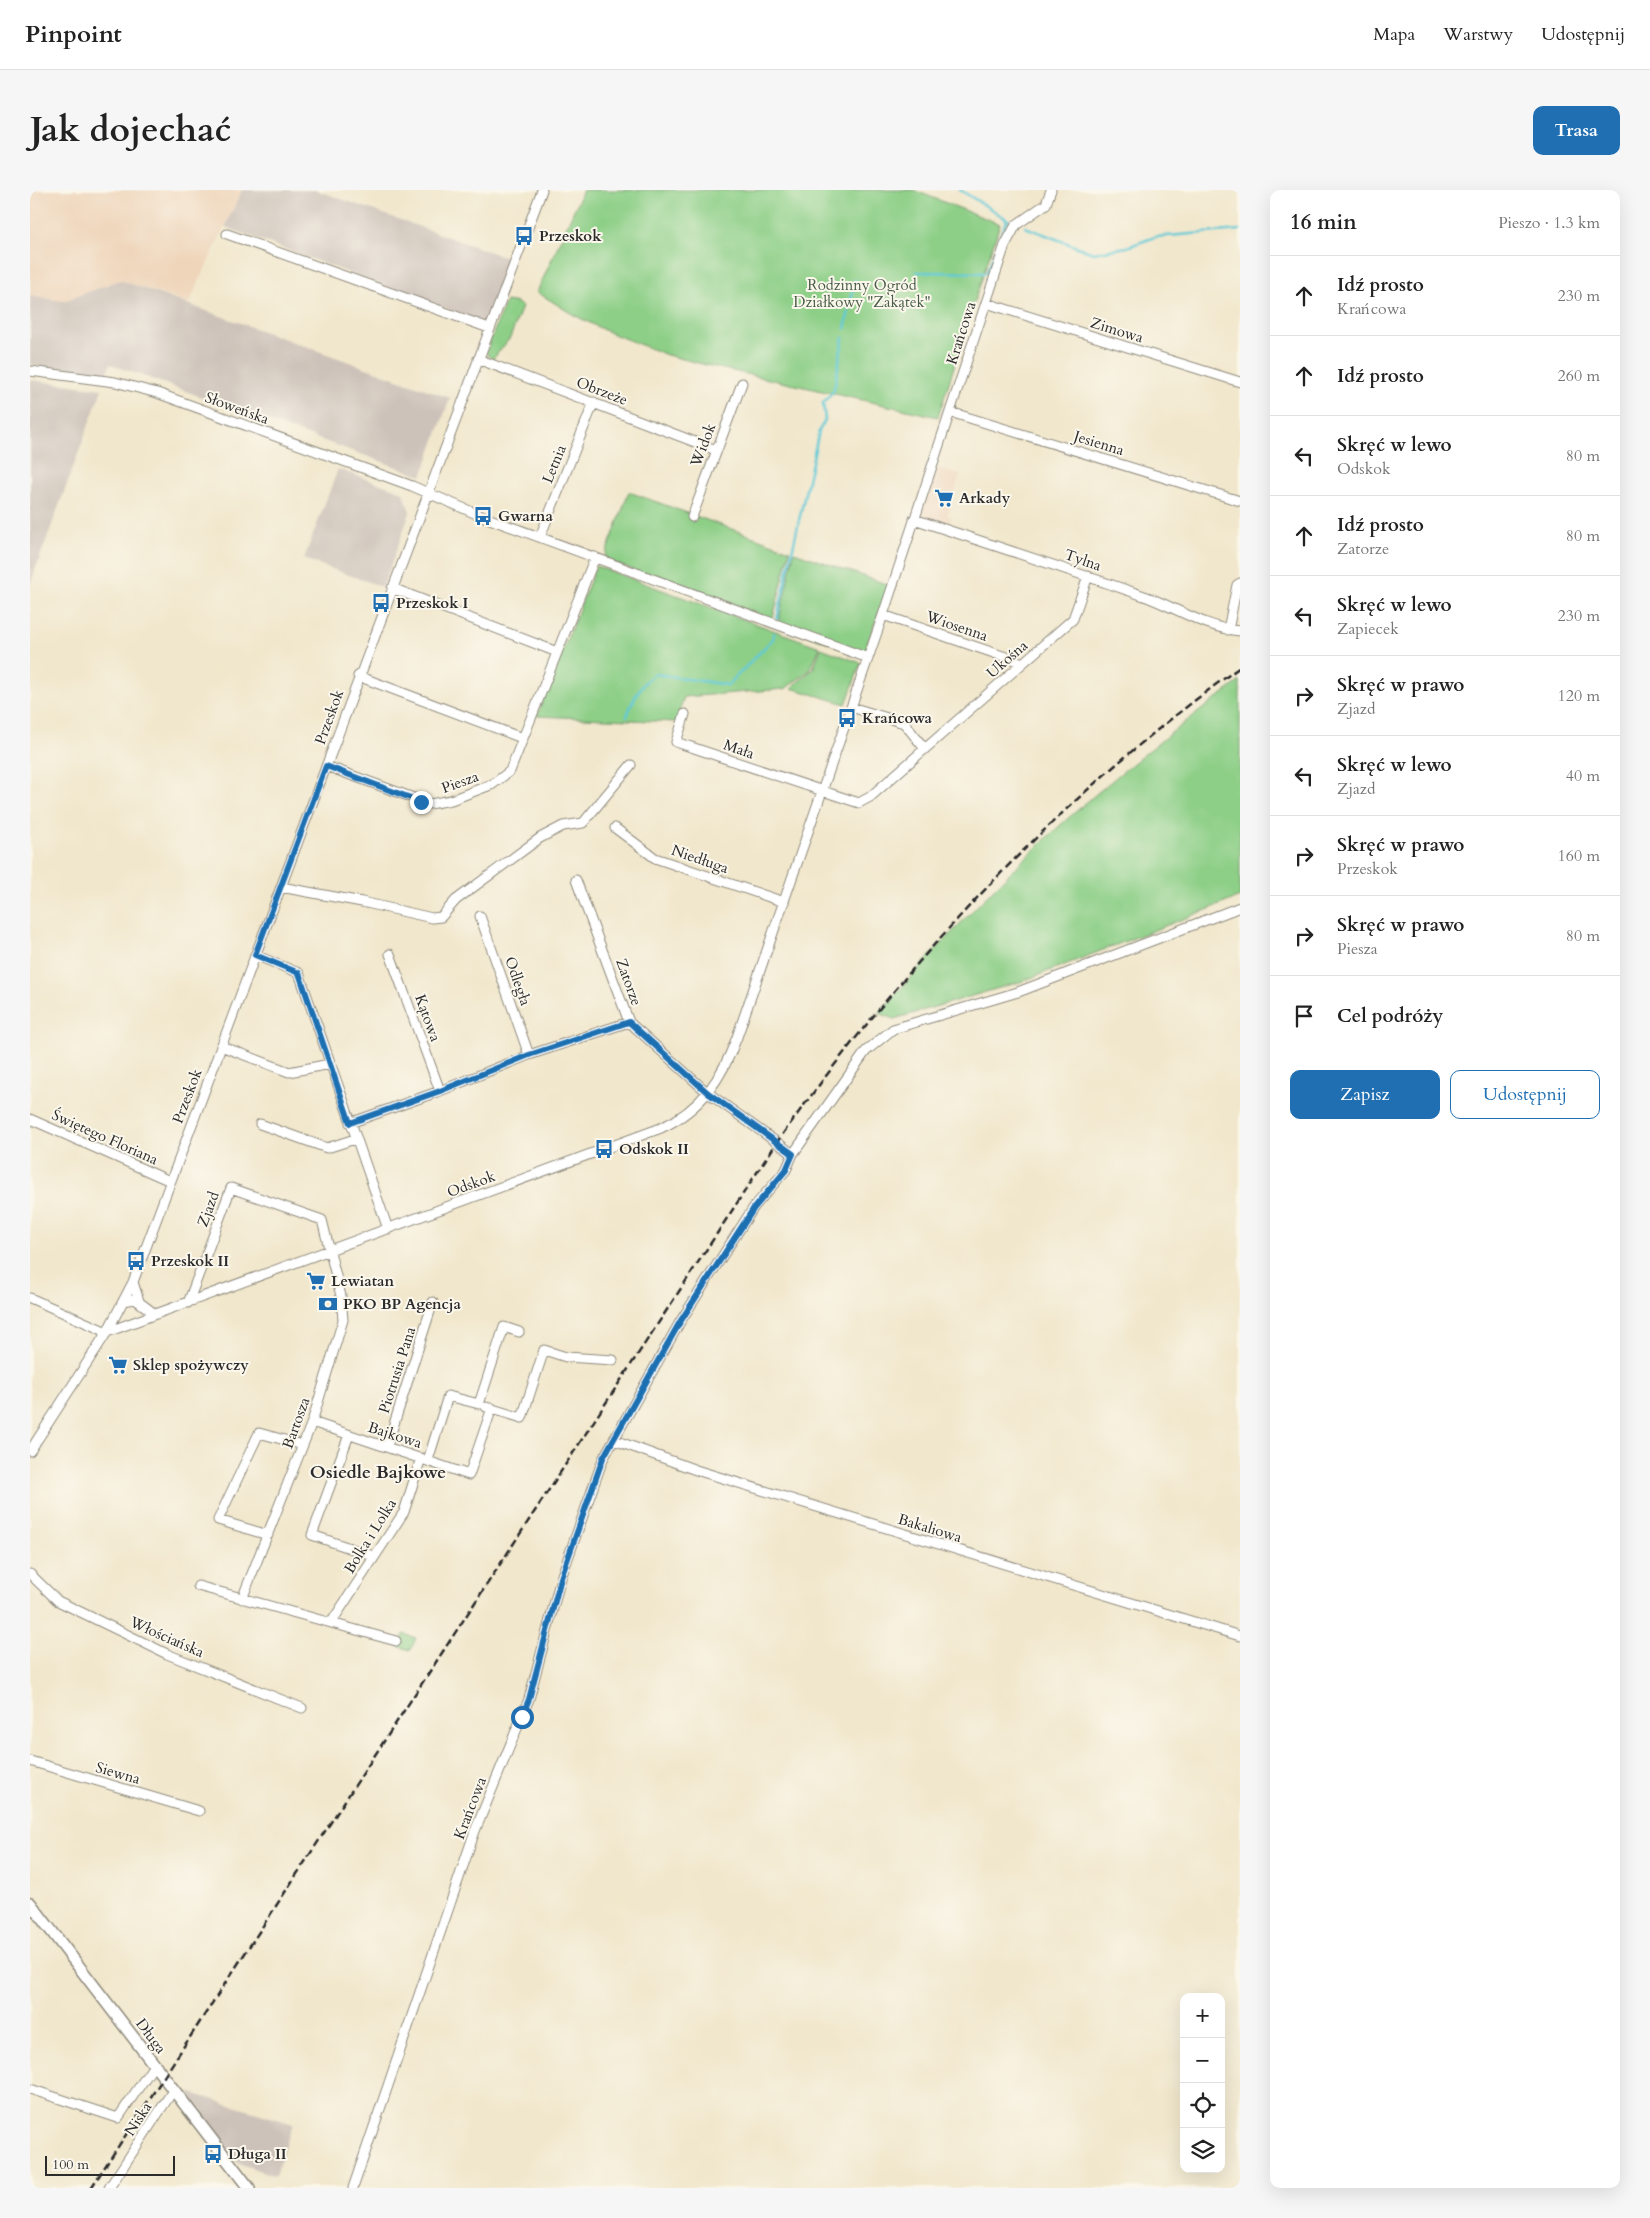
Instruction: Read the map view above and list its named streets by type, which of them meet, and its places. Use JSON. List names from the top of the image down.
{
  "streets": {
    "street": [
      "Zimowa",
      "Krańcowa",
      "Obrzeże",
      "Słoweńska",
      "Jesienna",
      "Widok",
      "Letnia",
      "Tylna",
      "Wiosenna",
      "Ukośna",
      "Przeskok",
      "Mała",
      "Piesza",
      "Niedługa",
      "Odległa",
      "Zatorze",
      "Kątowa",
      "Świętego Floriana",
      "Odskok",
      "Zjazd",
      "Piotrusia Pana",
      "Bartosza",
      "Bajkowa",
      "Bakaliowa",
      "Bolka i Lolka",
      "Włościańska",
      "Siewna",
      "Długa",
      "Niska"
    ]
  },
  "crossings": [
    ["Zimowa", "Krańcowa"],
    ["Krańcowa", "Jesienna"],
    ["Krańcowa", "Tylna"],
    ["Krańcowa", "Wiosenna"],
    ["Krańcowa", "Ukośna"],
    ["Krańcowa", "Mała"],
    ["Krańcowa", "Niedługa"],
    ["Krańcowa", "Zatorze"],
    ["Krańcowa", "Odskok"],
    ["Krańcowa", "Bakaliowa"],
    ["Obrzeże", "Widok"],
    ["Obrzeże", "Letnia"],
    ["Obrzeże", "Przeskok"],
    ["Słoweńska", "Przeskok"],
    ["Tylna", "Ukośna"],
    ["Wiosenna", "Ukośna"],
    ["Ukośna", "Mała"],
    ["Przeskok", "Piesza"],
    ["Przeskok", "Świętego Floriana"],
    ["Przeskok", "Odskok"],
    ["Zatorze", "Odskok"],
    ["Odskok", "Zjazd"],
    ["Odskok", "Bartosza"],
    ["Zjazd", "Bartosza"],
    ["Piotrusia Pana", "Bajkowa"],
    ["Bartosza", "Bajkowa"],
    ["Bajkowa", "Bolka i Lolka"],
    ["Długa", "Niska"]
  ],
  "districts": ["Osiedle Bajkowe"],
  "parks": ["Rodzinny Ogród Działkowy \"Zakątek\""],
  "places": {
    "bus stop": [
      "Przeskok",
      "Gwarna",
      "Przeskok I",
      "Krańcowa",
      "Odskok II",
      "Przeskok II",
      "Długa II"
    ],
    "supermarket": ["Arkady", "Lewiatan", "Sklep spożywczy"],
    "bank": ["PKO BP Agencja"]
  },
  "scale_bar": "100 m",
  "page": {
    "header": "Pinpoint",
    "nav": ["Mapa", "Warstwy", "Udostępnij"],
    "title": "Jak dojechać",
    "buttons": [
      "Trasa",
      ["Zapisz", "Udostępnij"]
    ],
    "heading": ["16 min", "Pieszo · 1.3 km"],
    "list": [
      ["Idź prosto", "Krańcowa", "230 m"],
      ["Idź prosto", "260 m"],
      ["Skręć w lewo", "Odskok", "80 m"],
      ["Idź prosto", "Zatorze", "80 m"],
      ["Skręć w lewo", "Zapiecek", "230 m"],
      ["Skręć w prawo", "Zjazd", "120 m"],
      ["Skręć w lewo", "Zjazd", "40 m"],
      ["Skręć w prawo", "Przeskok", "160 m"],
      ["Skręć w prawo", "Piesza", "80 m"],
      "Cel podróży"
    ],
    "map_buttons": ["+", "−"],
    "scale": "100 m"
  }
}
